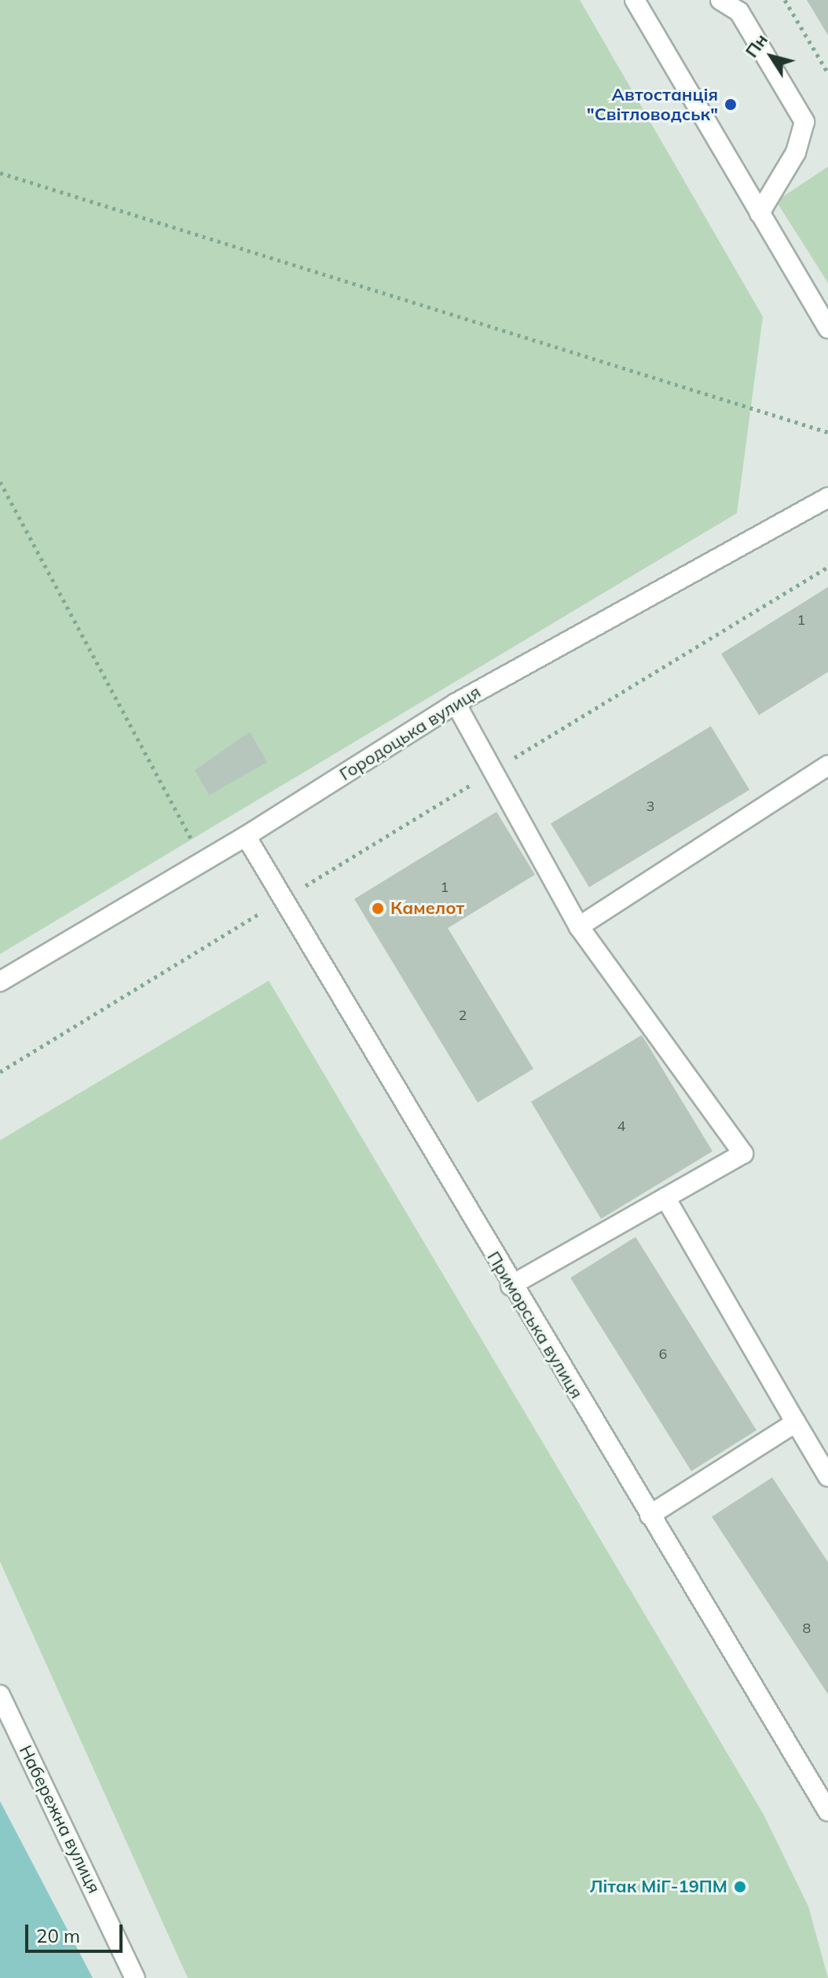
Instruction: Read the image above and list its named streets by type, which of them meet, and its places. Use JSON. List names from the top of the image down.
{
  "streets": {
    "street": ["Городоцька вулиця", "Приморська вулиця", "Набережна вулиця"]
  },
  "crossings": [
    ["Городоцька вулиця", "Приморська вулиця"]
  ],
  "places": ["Автостанція \"Світловодськ\"", "Камелот", "Лiтак МiГ-19ПМ"],
  "house_numbers": [
    "1",
    "3",
    "1",
    "2",
    "4",
    "6",
    "8"
  ],
  "scale_bar": "20 m",
  "north": "top left"
}
